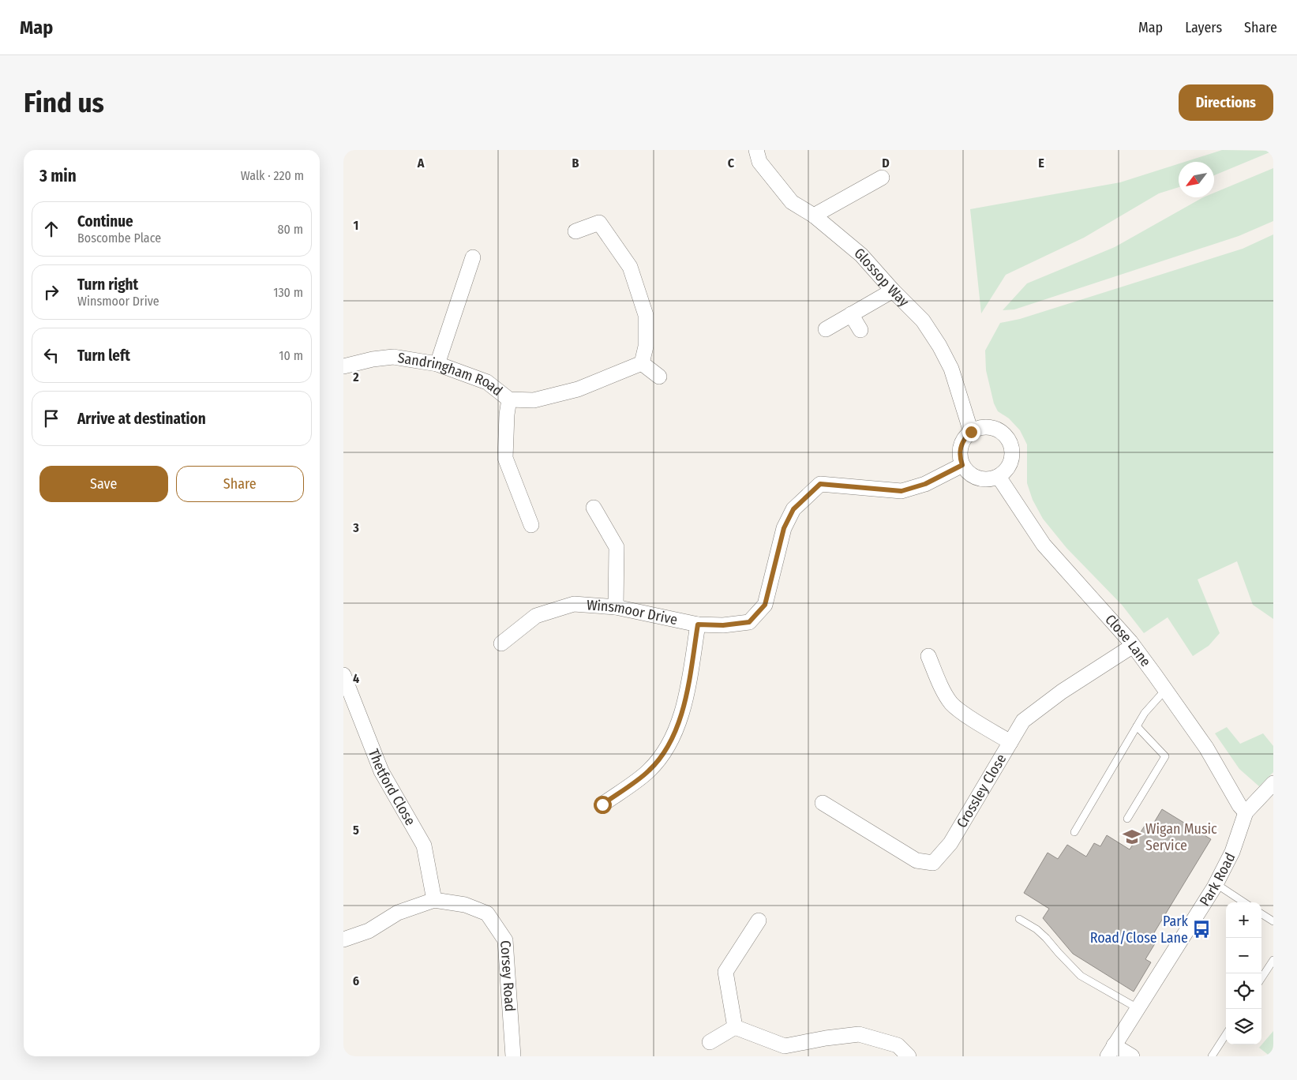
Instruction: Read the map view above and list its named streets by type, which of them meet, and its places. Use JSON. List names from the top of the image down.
{
  "streets": {
    "street": [
      "Glossop Way",
      "Sandringham Road",
      "Winsmoor Drive",
      "Close Lane",
      "Thetford Close",
      "Crossley Close",
      "Park Road",
      "Corsey Road"
    ]
  },
  "crossings": [
    ["Glossop Way", "Winsmoor Drive"],
    ["Glossop Way", "Close Lane"],
    ["Winsmoor Drive", "Close Lane"],
    ["Close Lane", "Crossley Close"],
    ["Close Lane", "Park Road"],
    ["Thetford Close", "Corsey Road"]
  ],
  "places": {
    "school or university": ["Wigan Music Service"],
    "bus stop": ["Park Road/Close Lane"]
  },
  "north": "bottom left",
  "page": {
    "header": "Map",
    "nav": ["Map", "Layers", "Share"],
    "buttons": [
      "Directions",
      ["Save", "Share"]
    ],
    "title": "Find us",
    "heading": ["3 min", "Walk · 220 m"],
    "list": [
      ["Continue", "Boscombe Place", "80 m"],
      ["Turn right", "Winsmoor Drive", "130 m"],
      ["Turn left", "10 m"],
      "Arrive at destination"
    ],
    "map_buttons": ["+", "−"]
  },
  "grid": {
    "columns": [
      "A",
      "B",
      "C",
      "D",
      "E"
    ],
    "rows": [
      "1",
      "2",
      "3",
      "4",
      "5",
      "6"
    ]
  }
}
